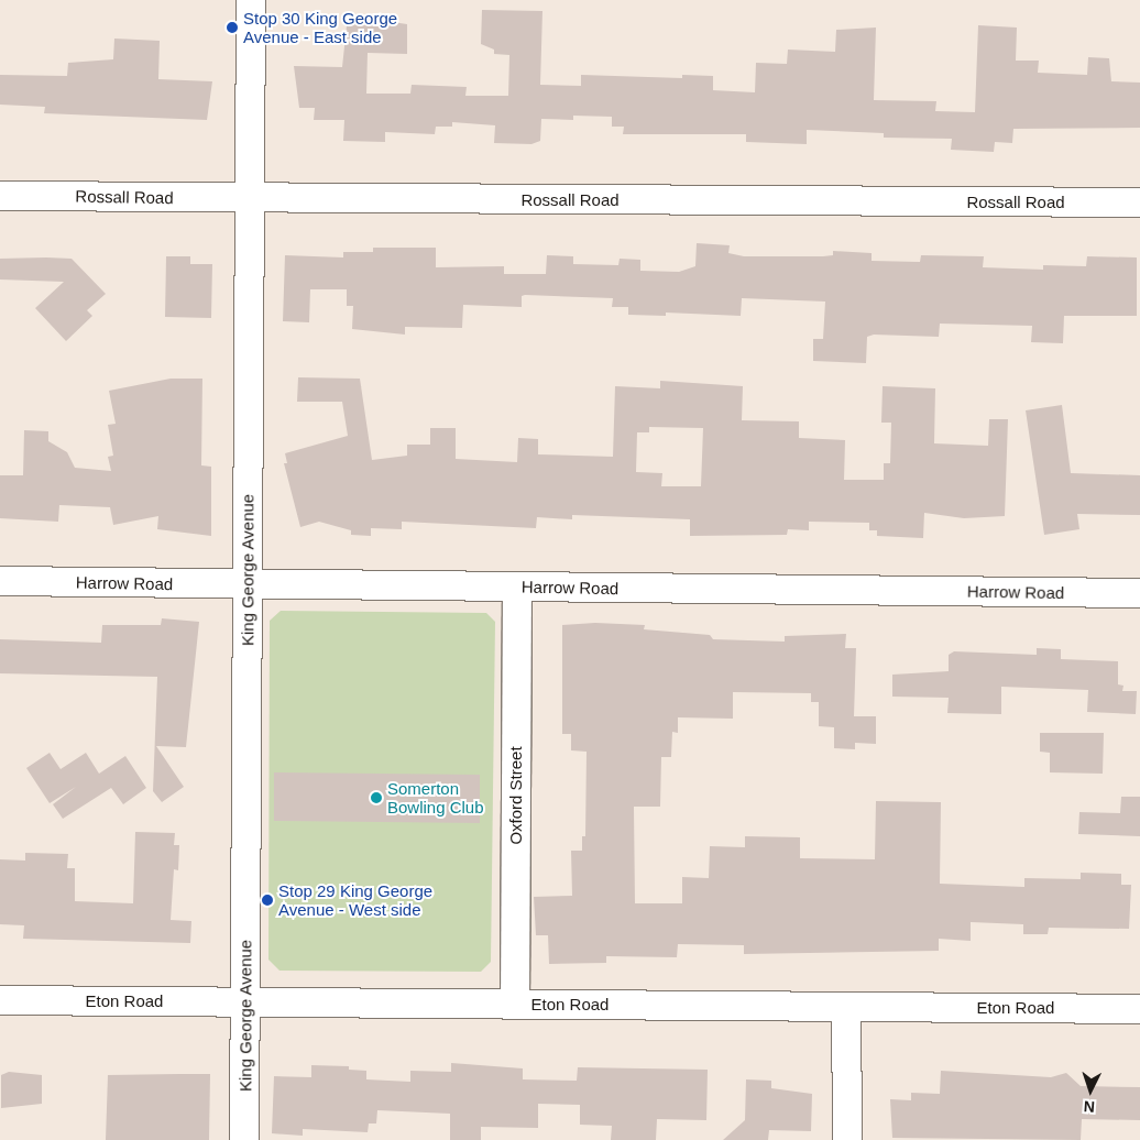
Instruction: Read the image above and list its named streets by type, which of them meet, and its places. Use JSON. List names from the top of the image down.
{
  "streets": {
    "street": [
      "Rossall Road",
      "King George Avenue",
      "Harrow Road",
      "Oxford Street",
      "Eton Road"
    ]
  },
  "crossings": [
    ["Rossall Road", "King George Avenue"],
    ["King George Avenue", "Harrow Road"],
    ["King George Avenue", "Eton Road"],
    ["Harrow Road", "Oxford Street"],
    ["Oxford Street", "Eton Road"]
  ],
  "places": ["Stop 30 King George Avenue - East side", "Somerton Bowling Club", "Stop 29 King George Avenue - West side"],
  "north": "bottom"
}
